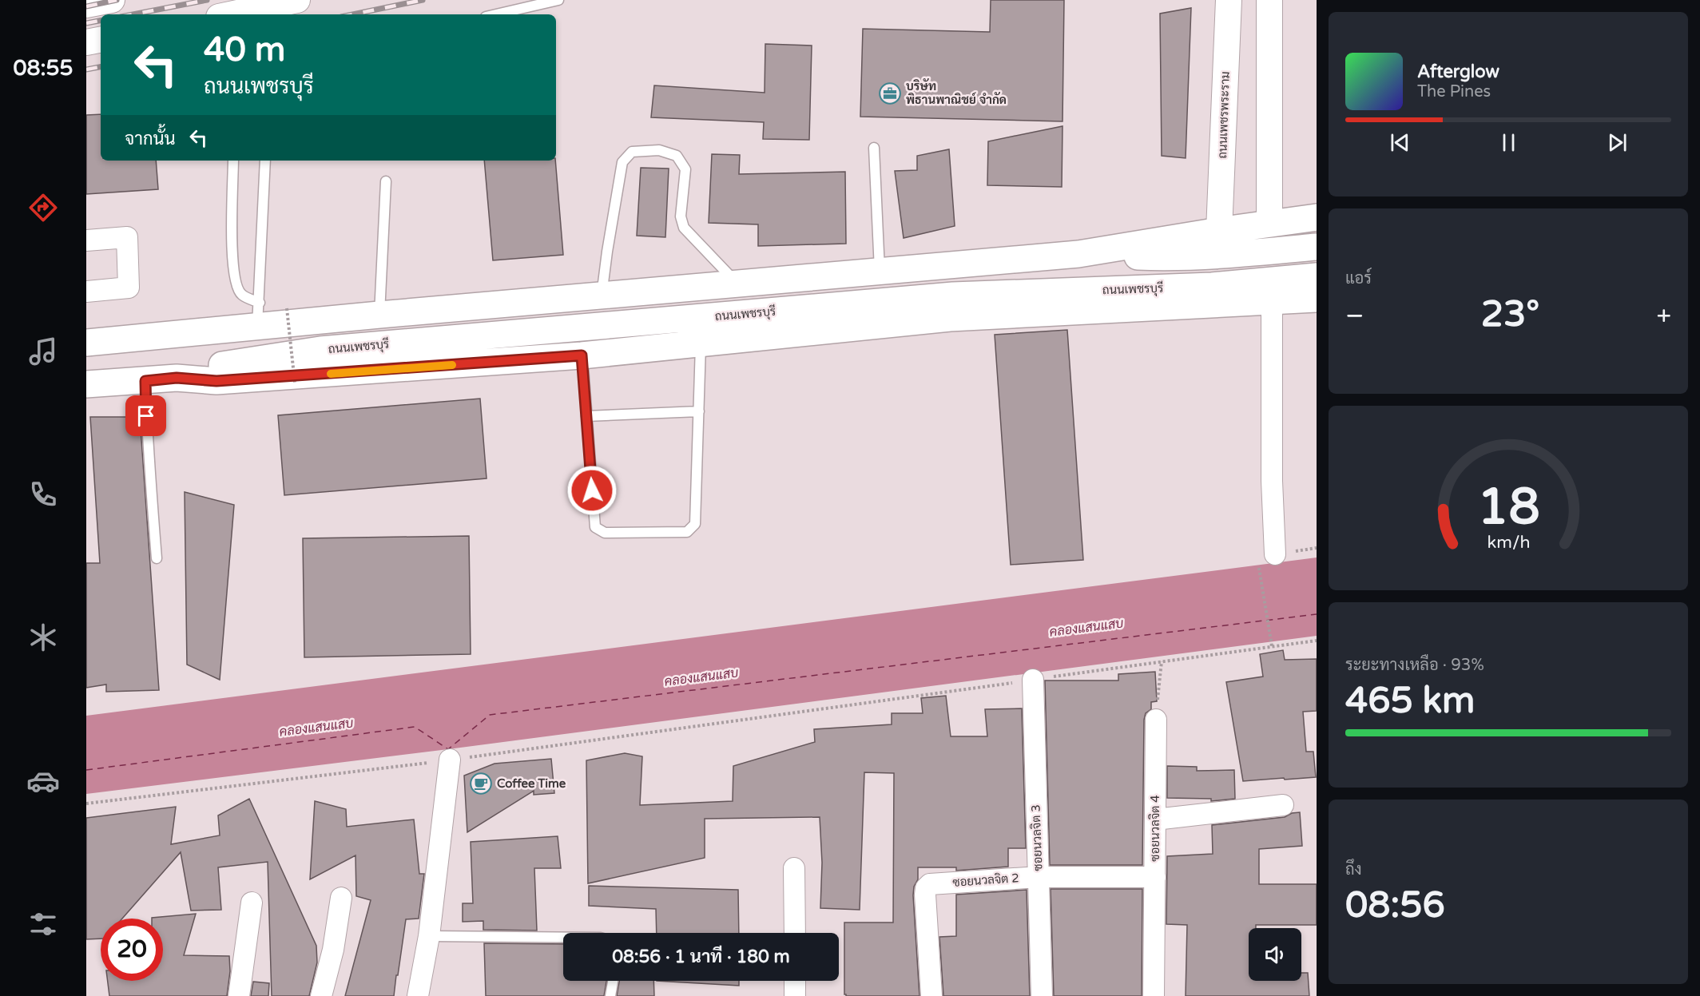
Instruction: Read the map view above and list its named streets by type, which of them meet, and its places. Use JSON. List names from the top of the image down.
{
  "streets": {
    "main road": ["ถนนเพชรบุรี"],
    "street": [
      "ถนนเพชรพระราม",
      "ซอยนวลจิต 4",
      "ซอยนวลจิต 3",
      "ซอยนวลจิต 2"
    ]
  },
  "crossings": [
    ["ซอยนวลจิต 4", "ซอยนวลจิต 2"],
    ["ซอยนวลจิต 3", "ซอยนวลจิต 2"]
  ],
  "water": ["คลองแสนแสบ"],
  "places": {
    "office": ["บริษัท พิธานพาณิชย์ จำกัด"],
    "cafe": ["Coffee Time"]
  },
  "page": {
    "tabs": "08:55",
    "turn": ["40 m", "ถนนเพชรบุรี"],
    "song": ["Afterglow", "The Pines"],
    "then": "จากนั้น",
    "tile": [
      "แอร์",
      ["ระยะทางเหลือ · 93%", "465 km"],
      ["ถึง", "08:56"]
    ],
    "heat": ["−", "23°", "+"],
    "limit": "20",
    "trip": "08:56 · 1 นาที · 180 m",
    "gauge": ["18", "km/h"]
  }
}
